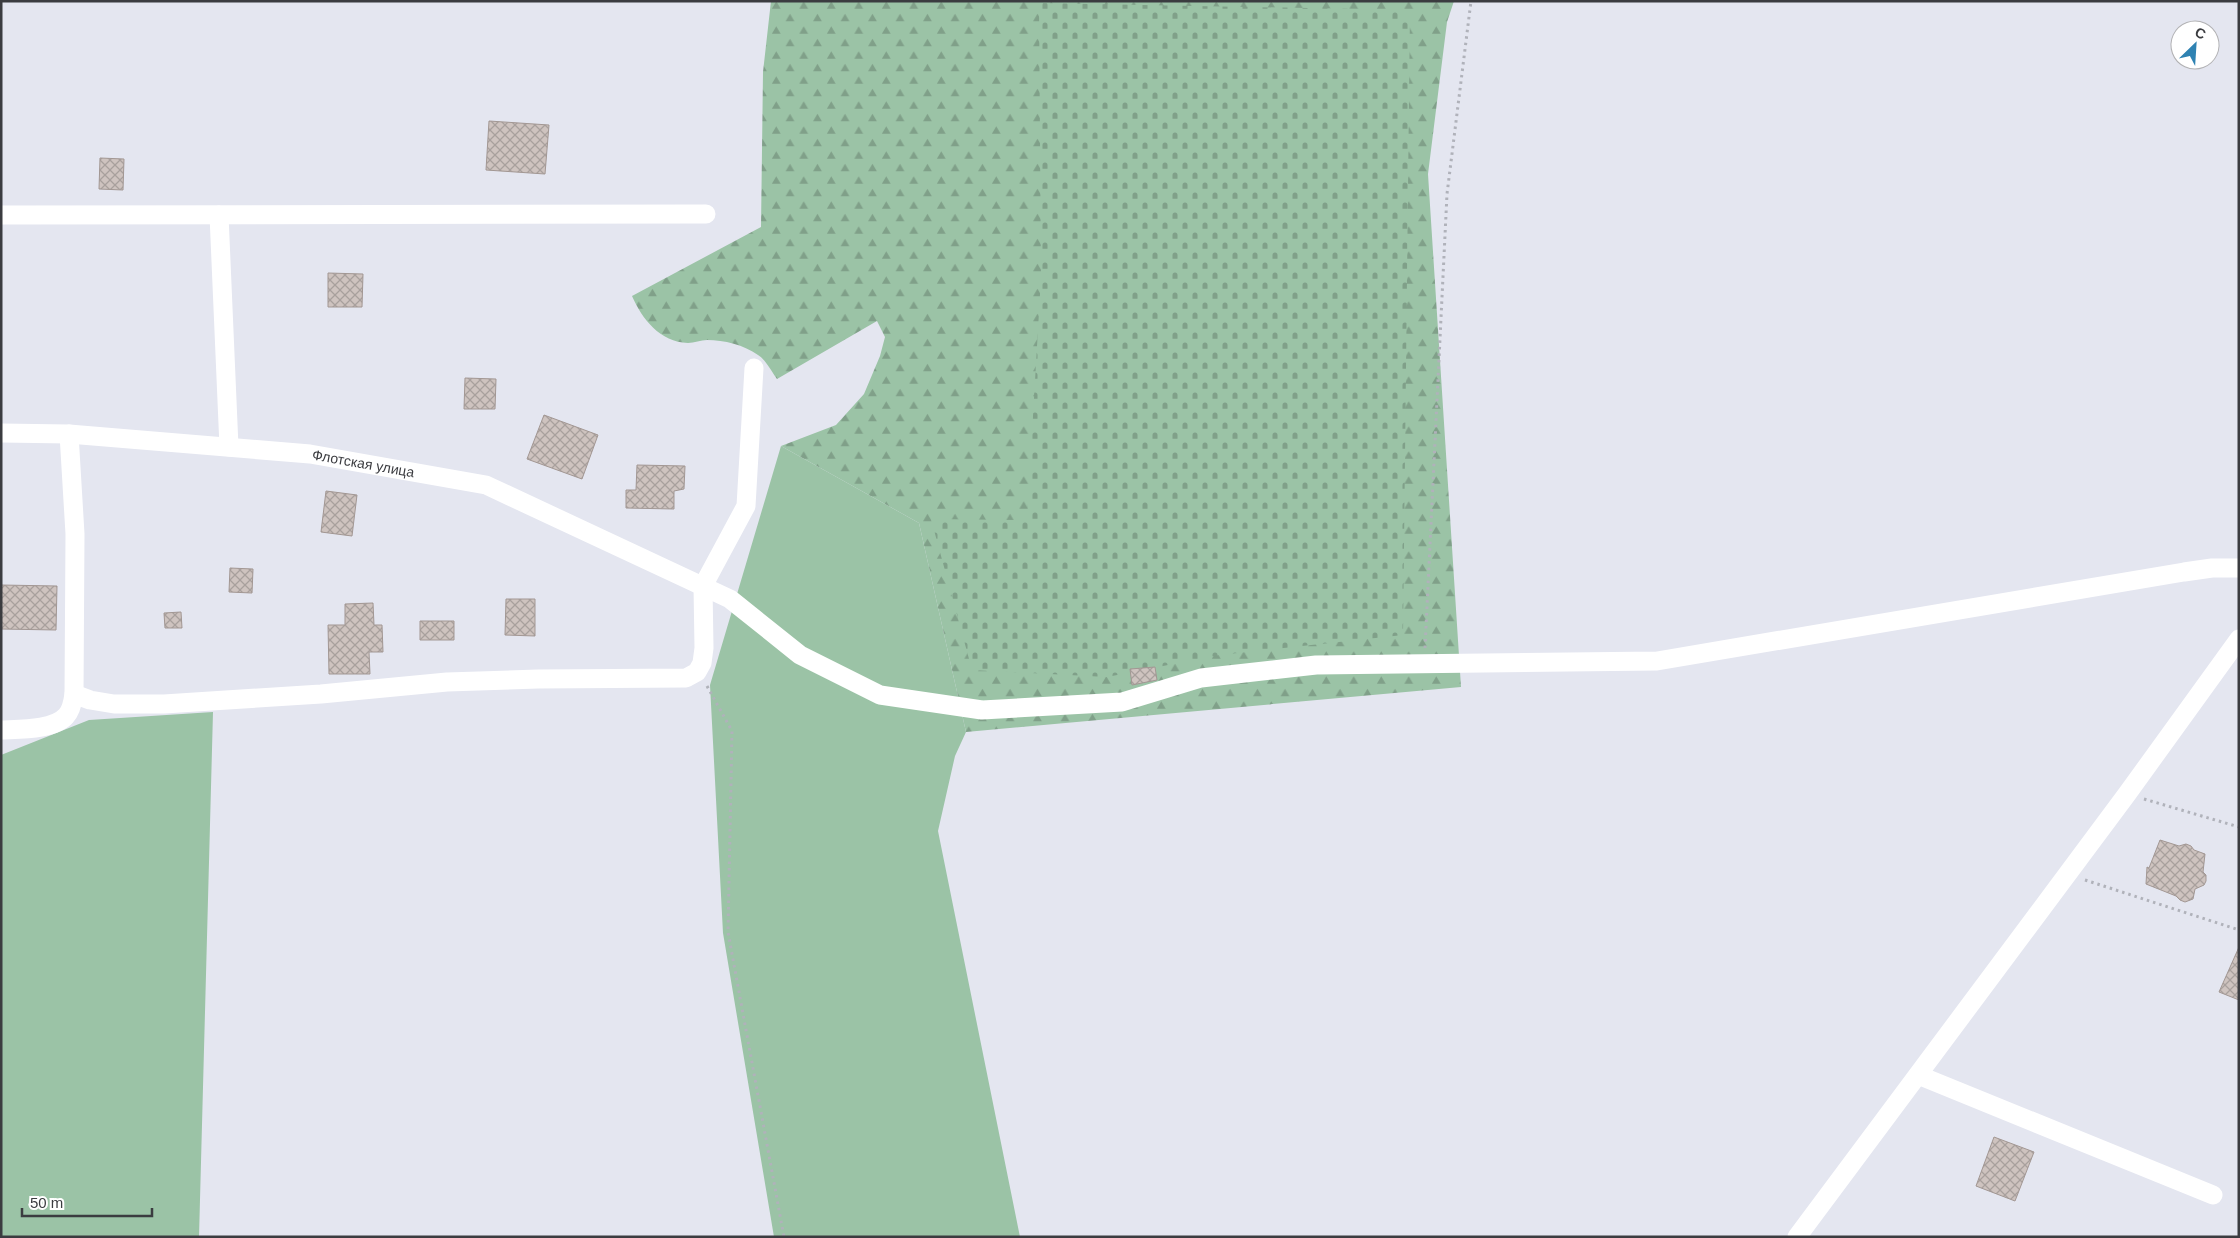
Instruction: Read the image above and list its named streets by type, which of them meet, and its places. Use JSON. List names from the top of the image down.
{
  "streets": {
    "street": ["Флотская улица"]
  },
  "scale_bar": "50 m",
  "north": "top right"
}
